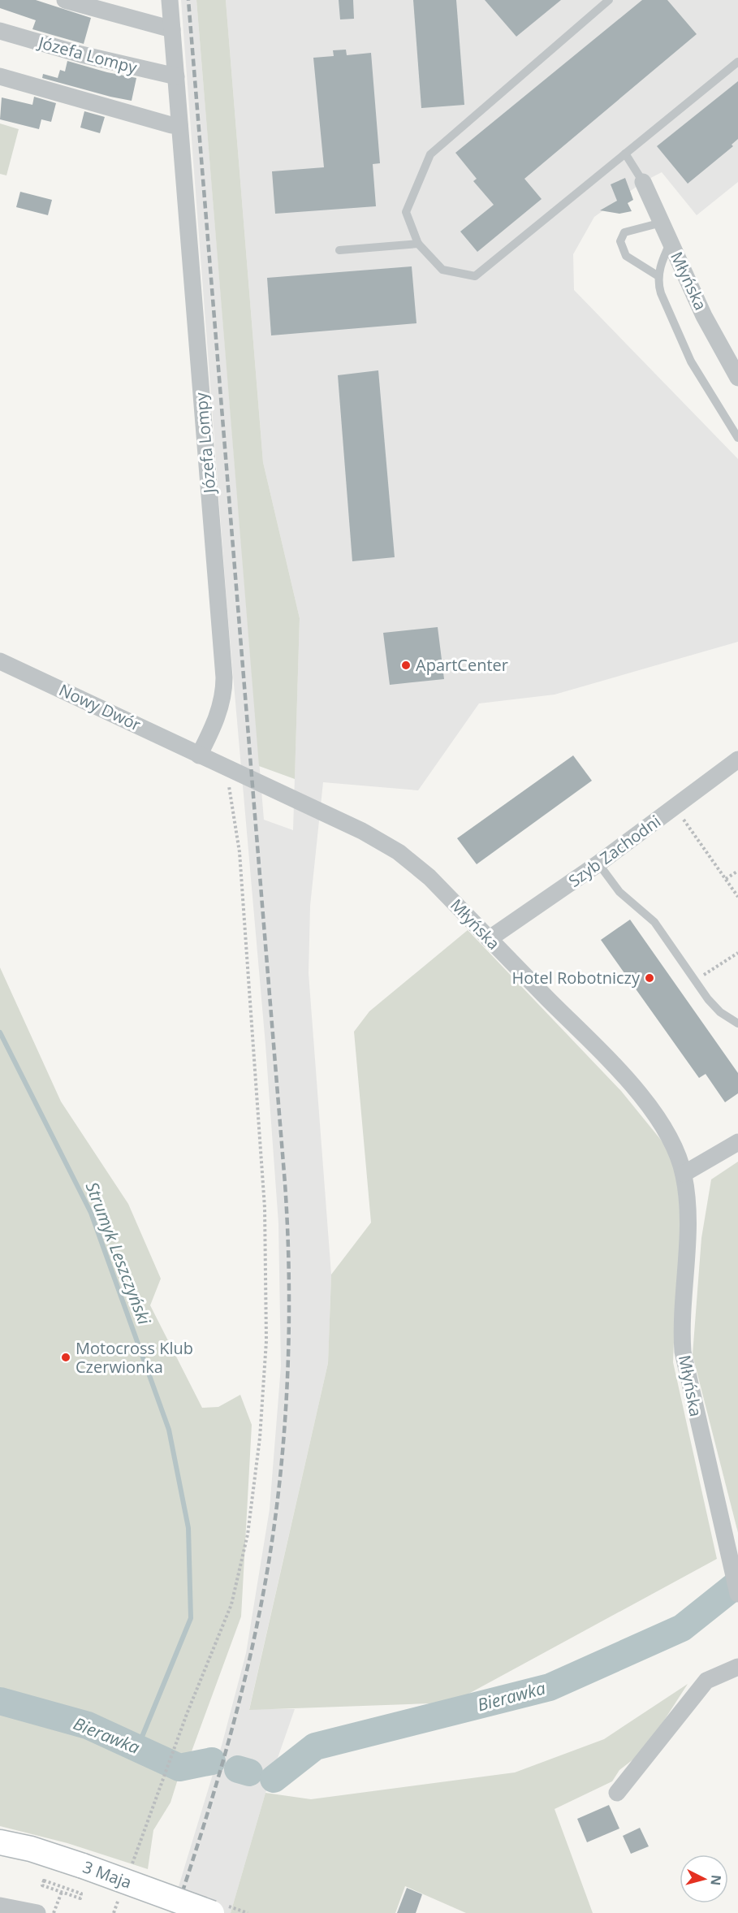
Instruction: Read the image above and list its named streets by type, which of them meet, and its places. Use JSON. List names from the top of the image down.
{
  "streets": {
    "main road": ["3 Maja"],
    "street": [
      "Józefa Lompy",
      "Młyńska",
      "Nowy Dwór",
      "Szyb Zachodni"
    ]
  },
  "crossings": [
    ["Józefa Lompy", "Młyńska"],
    ["Józefa Lompy", "Nowy Dwór"],
    ["Młyńska", "Nowy Dwór"],
    ["Młyńska", "Szyb Zachodni"]
  ],
  "water": ["Strumyk Leszczyński", "Bierawka"],
  "places": ["ApartCenter", "Hotel Robotniczy", "Motocross Klub Czerwionka"],
  "north": "right"
}
